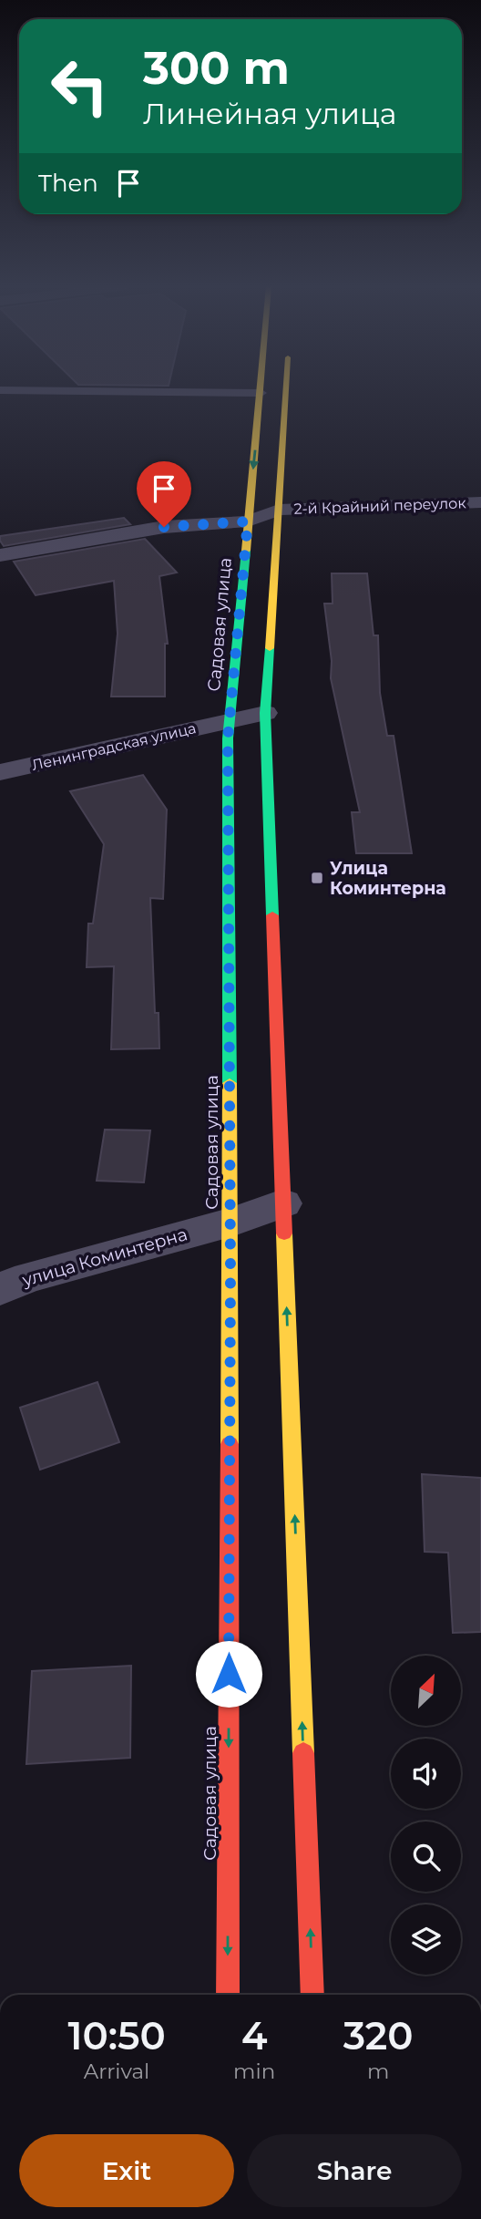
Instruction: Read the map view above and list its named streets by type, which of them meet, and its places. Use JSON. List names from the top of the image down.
{
  "streets": {
    "street": [
      "2-й Крайний переулок",
      "Садовая улица",
      "Ленинградская улица",
      "улица Коминтерна"
    ]
  },
  "crossings": [
    ["2-й Крайний переулок", "Садовая улица"],
    ["Садовая улица", "Ленинградская улица"],
    ["Садовая улица", "улица Коминтерна"]
  ],
  "places": {
    "transit": ["Улица Коминтерна"]
  },
  "north": "top right",
  "page": {
    "turn": ["300 m", "Линейная улица"],
    "then": "Then",
    "eta": [
      "10:50",
      "Arrival",
      "4",
      "min",
      "320",
      "m"
    ],
    "buttons": ["Exit", "Share"]
  }
}
